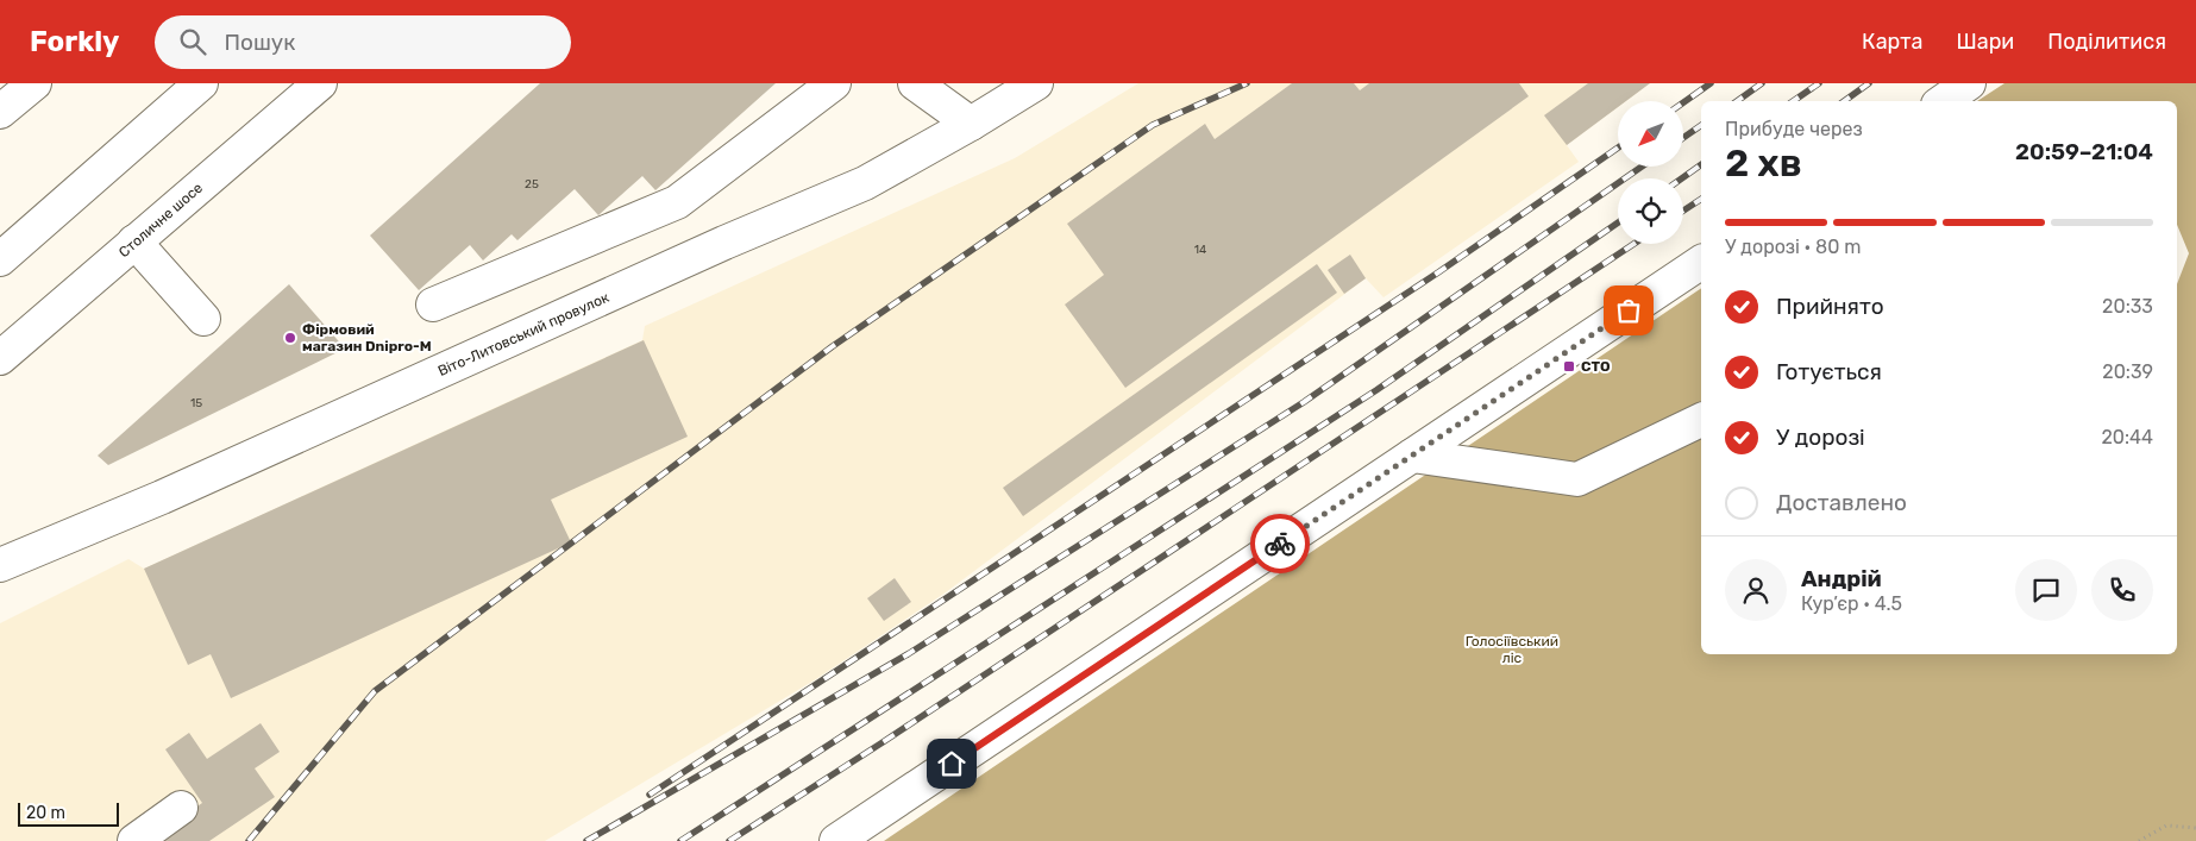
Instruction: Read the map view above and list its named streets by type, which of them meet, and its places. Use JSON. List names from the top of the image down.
{
  "streets": {
    "main road": ["Столичне шосе", "Віто-Литовський провулок"]
  },
  "parks": ["Голосіївський ліс"],
  "places": {
    "other": ["Фірмовий магазин Dnipro-M"],
    "transit": ["СТО"]
  },
  "house_numbers": ["25", "14", "15"],
  "scale_bar": "20 m",
  "north": "bottom left",
  "page": {
    "header": "Forkly",
    "search": "Пошук",
    "nav": ["Карта", "Шари", "Поділитися"],
    "heading": ["2 хв", "Прибуде через", "20:59–21:04"],
    "panel": ["Андрій", "Кур’єр · 4.5"],
    "bar": "У дорозі · 80 m",
    "list": [
      ["Прийнято", "20:33"],
      ["Готується", "20:39"],
      ["У дорозі", "20:44"],
      "Доставлено"
    ],
    "scale": "20 m"
  }
}
